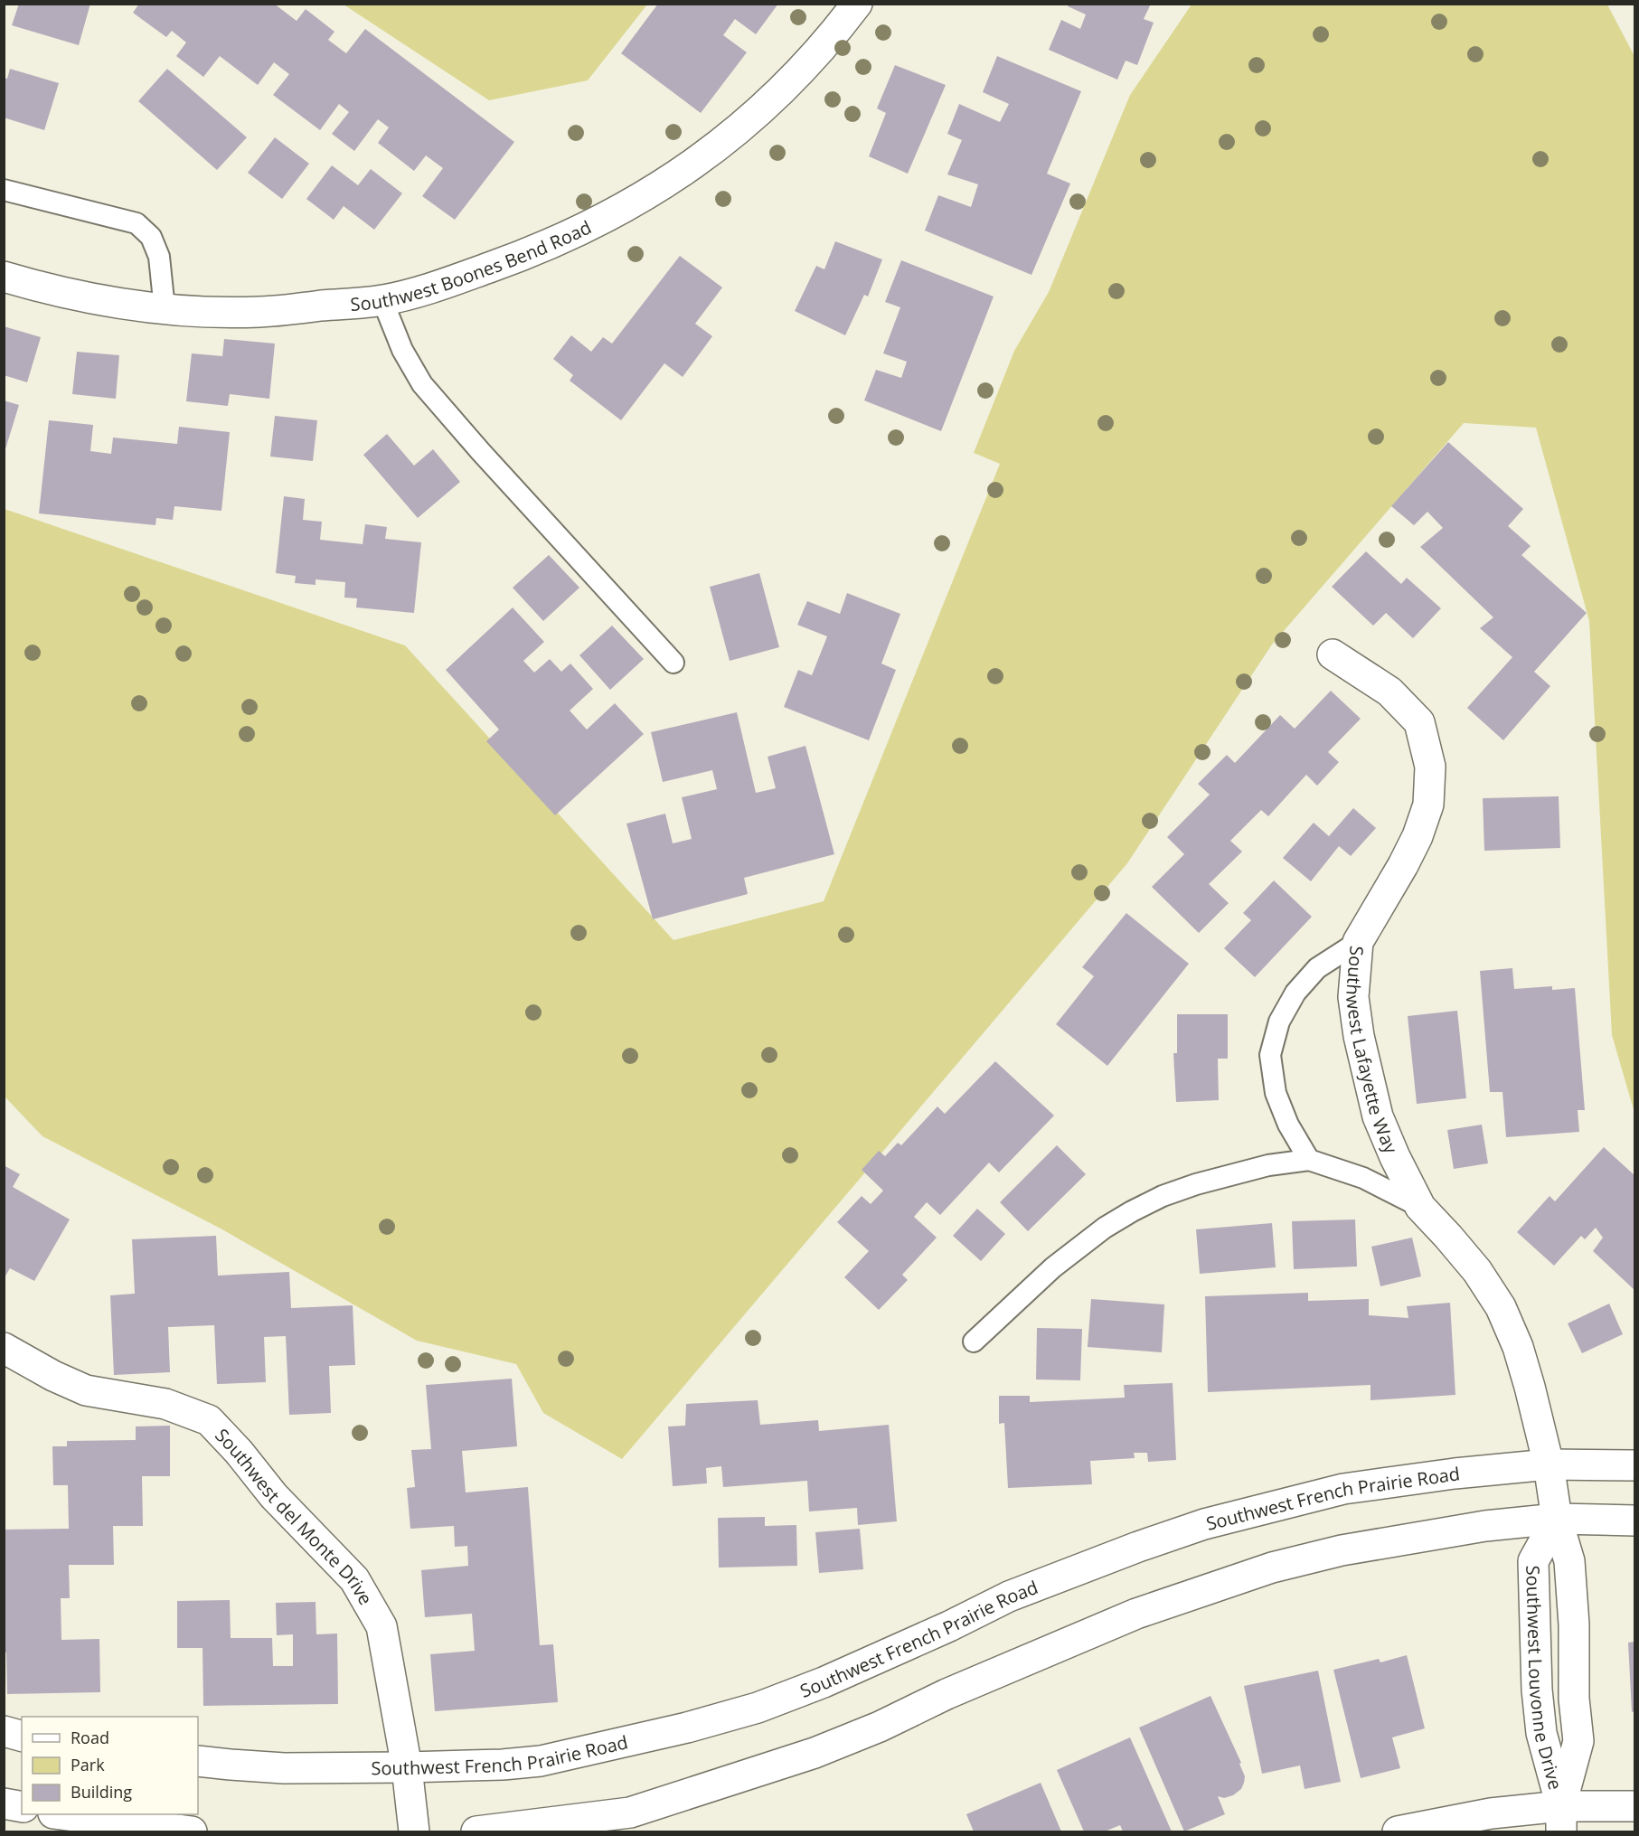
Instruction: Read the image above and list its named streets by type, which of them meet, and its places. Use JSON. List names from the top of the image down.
{
  "streets": {
    "street": [
      "Southwest Boones Bend Road",
      "Southwest Lafayette Way",
      "Southwest French Prairie Road",
      "Southwest del Monte Drive",
      "Southwest Louvonne Drive"
    ]
  },
  "crossings": [
    ["Southwest Lafayette Way", "Southwest French Prairie Road"],
    ["Southwest Lafayette Way", "Southwest Louvonne Drive"],
    ["Southwest French Prairie Road", "Southwest del Monte Drive"],
    ["Southwest French Prairie Road", "Southwest Louvonne Drive"]
  ],
  "legend": ["Road", "Park", "Building"]
}
